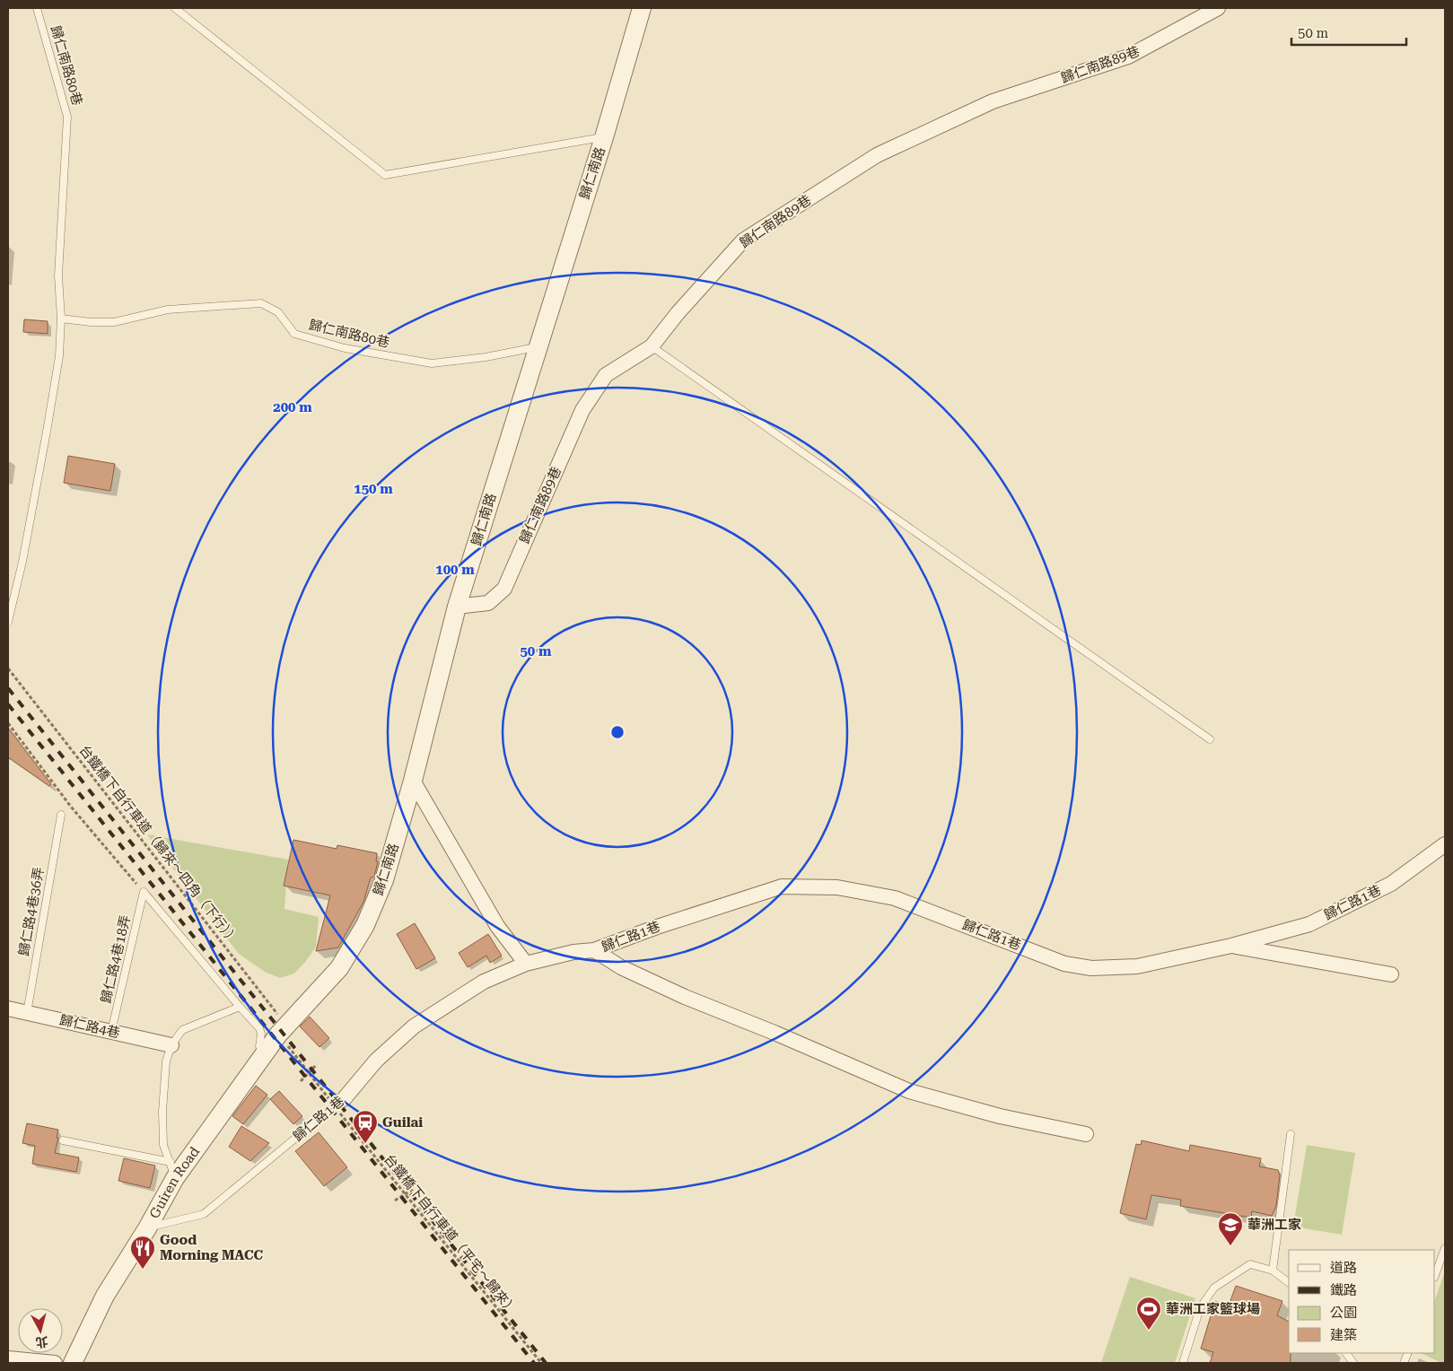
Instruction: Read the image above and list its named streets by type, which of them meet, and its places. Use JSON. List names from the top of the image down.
{
  "streets": {
    "street": [
      "歸仁南路89巷",
      "歸仁南路",
      "歸仁路1巷",
      "歸仁路4巷",
      "Guiren Road"
    ],
    "lane": ["歸仁南路80巷", "歸仁路4巷36弄", "歸仁路4巷18弄"],
    "path": ["台鐵橋下自行車道（歸來～四角（下行））", "台鐵橋下自行車道（平宅～歸來）"]
  },
  "crossings": [
    ["歸仁南路89巷", "歸仁南路"],
    ["歸仁南路80巷", "歸仁南路"],
    ["歸仁南路", "台鐵橋下自行車道（歸來～四角（下行））"],
    ["歸仁南路", "Guiren Road"],
    ["歸仁南路", "台鐵橋下自行車道（平宅～歸來）"],
    ["台鐵橋下自行車道（歸來～四角（下行））", "Guiren Road"],
    ["台鐵橋下自行車道（歸來～四角（下行））", "台鐵橋下自行車道（平宅～歸來）"],
    ["歸仁路1巷", "Guiren Road"],
    ["歸仁路1巷", "台鐵橋下自行車道（平宅～歸來）"],
    ["歸仁路4巷36弄", "歸仁路4巷"],
    ["歸仁路4巷18弄", "歸仁路4巷"],
    ["Guiren Road", "台鐵橋下自行車道（平宅～歸來）"]
  ],
  "places": {
    "station": ["Guilai"],
    "school or university": ["華洲工家"],
    "restaurant": ["Good Morning MACC"],
    "sports": ["華洲工家籃球場"]
  },
  "legend": [
    "道路",
    "鐵路",
    "公園",
    "建築"
  ],
  "scale_bar": "50 m",
  "north": "bottom",
  "rings": [
    "200 m",
    "150 m",
    "100 m",
    "50 m"
  ]
}
